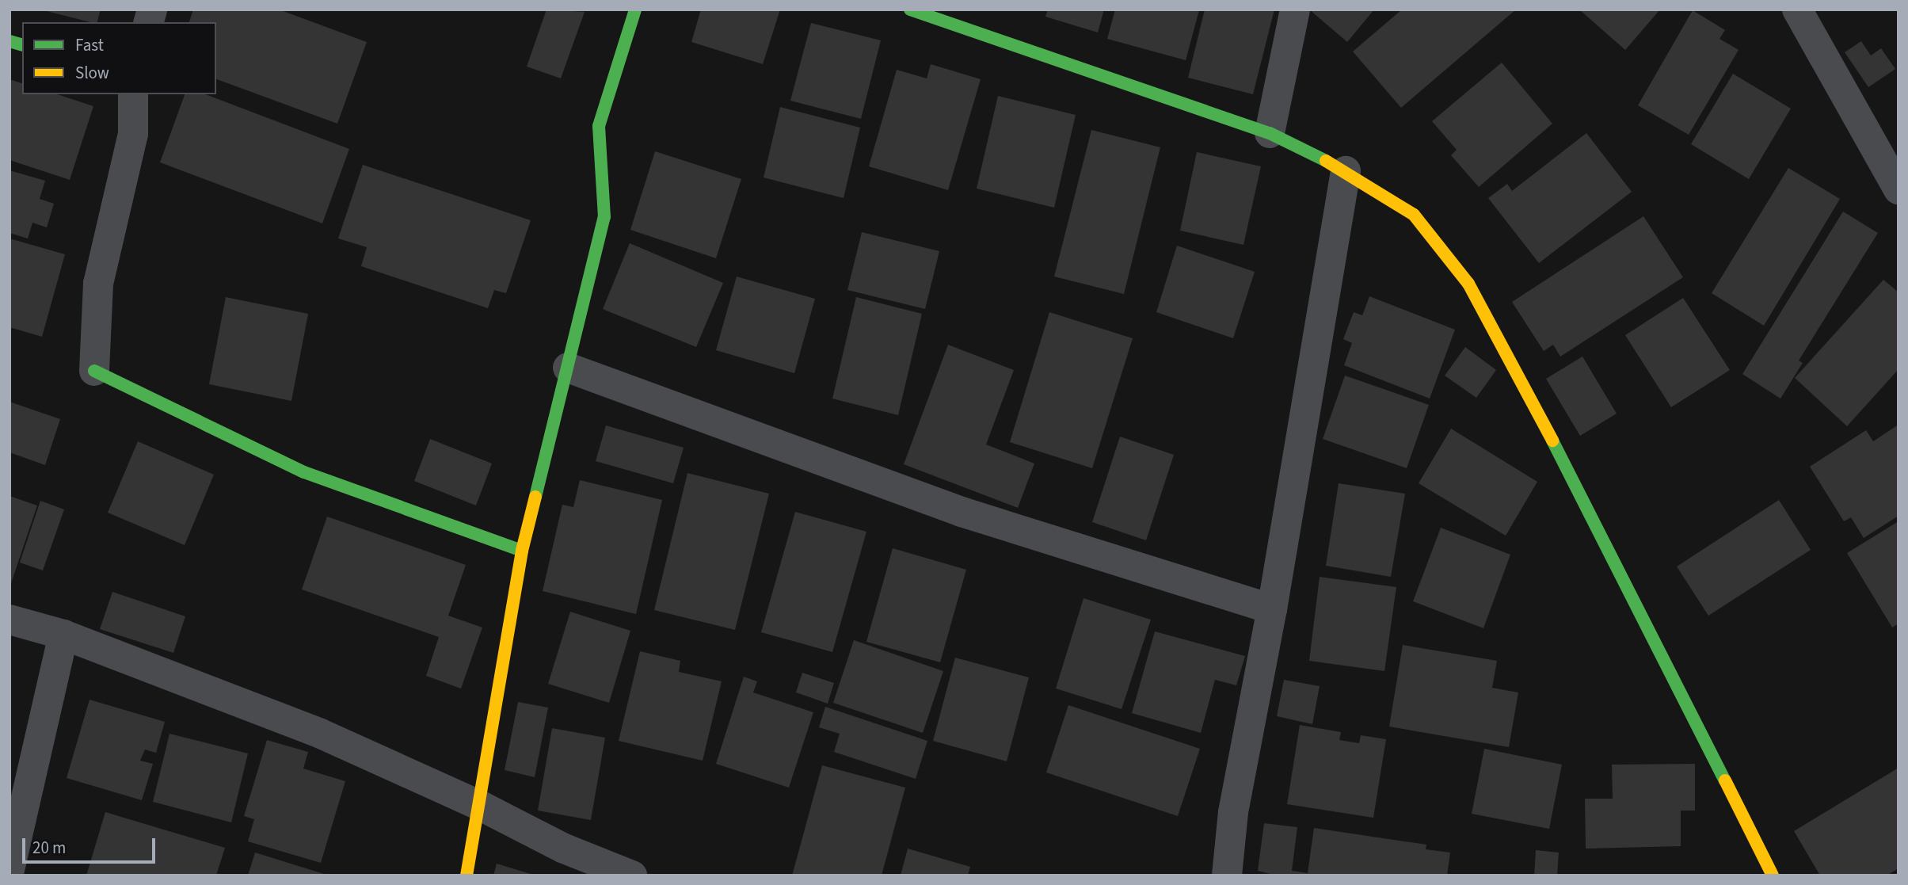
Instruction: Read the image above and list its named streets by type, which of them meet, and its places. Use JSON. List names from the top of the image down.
{
  "legend": ["Fast", "Slow"],
  "scale_bar": "20 m"
}
